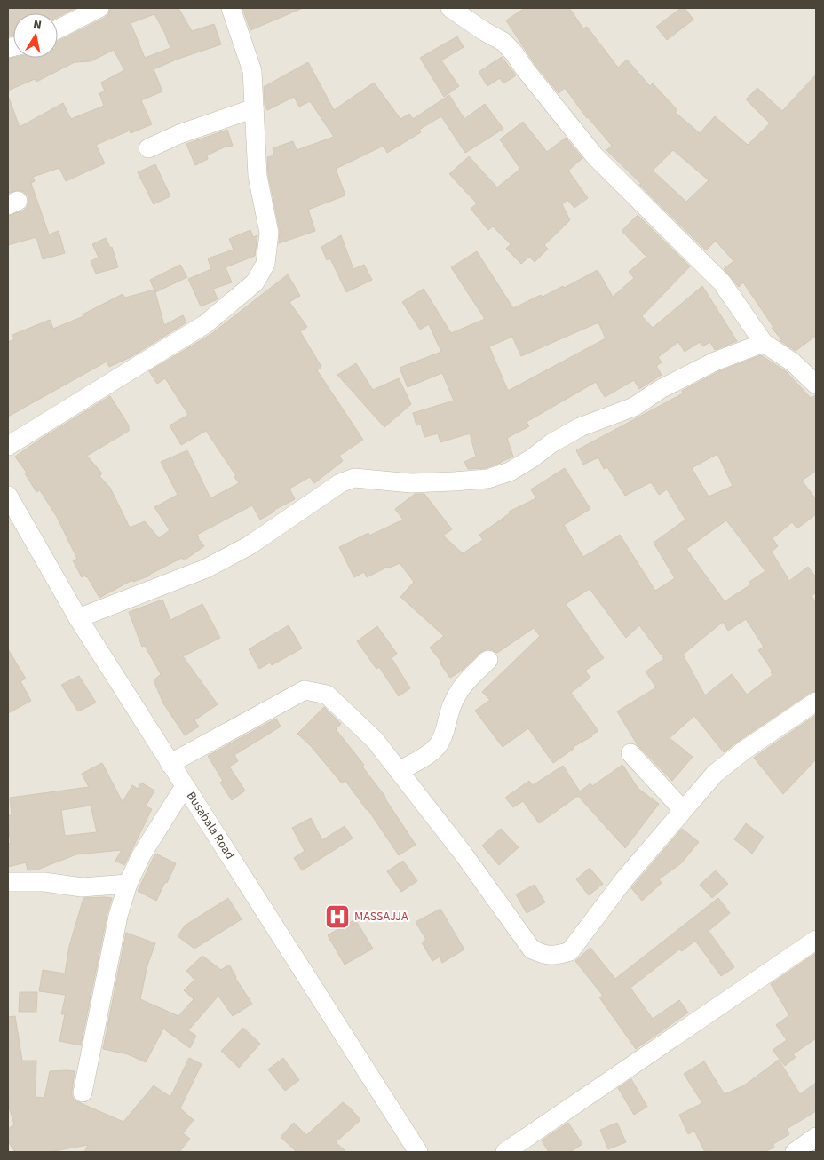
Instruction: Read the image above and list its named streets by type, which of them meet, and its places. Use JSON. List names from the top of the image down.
{
  "streets": {
    "street": ["Busabala Road"]
  },
  "places": {
    "hospital": ["MASSAJJA"]
  },
  "north": "top"
}
